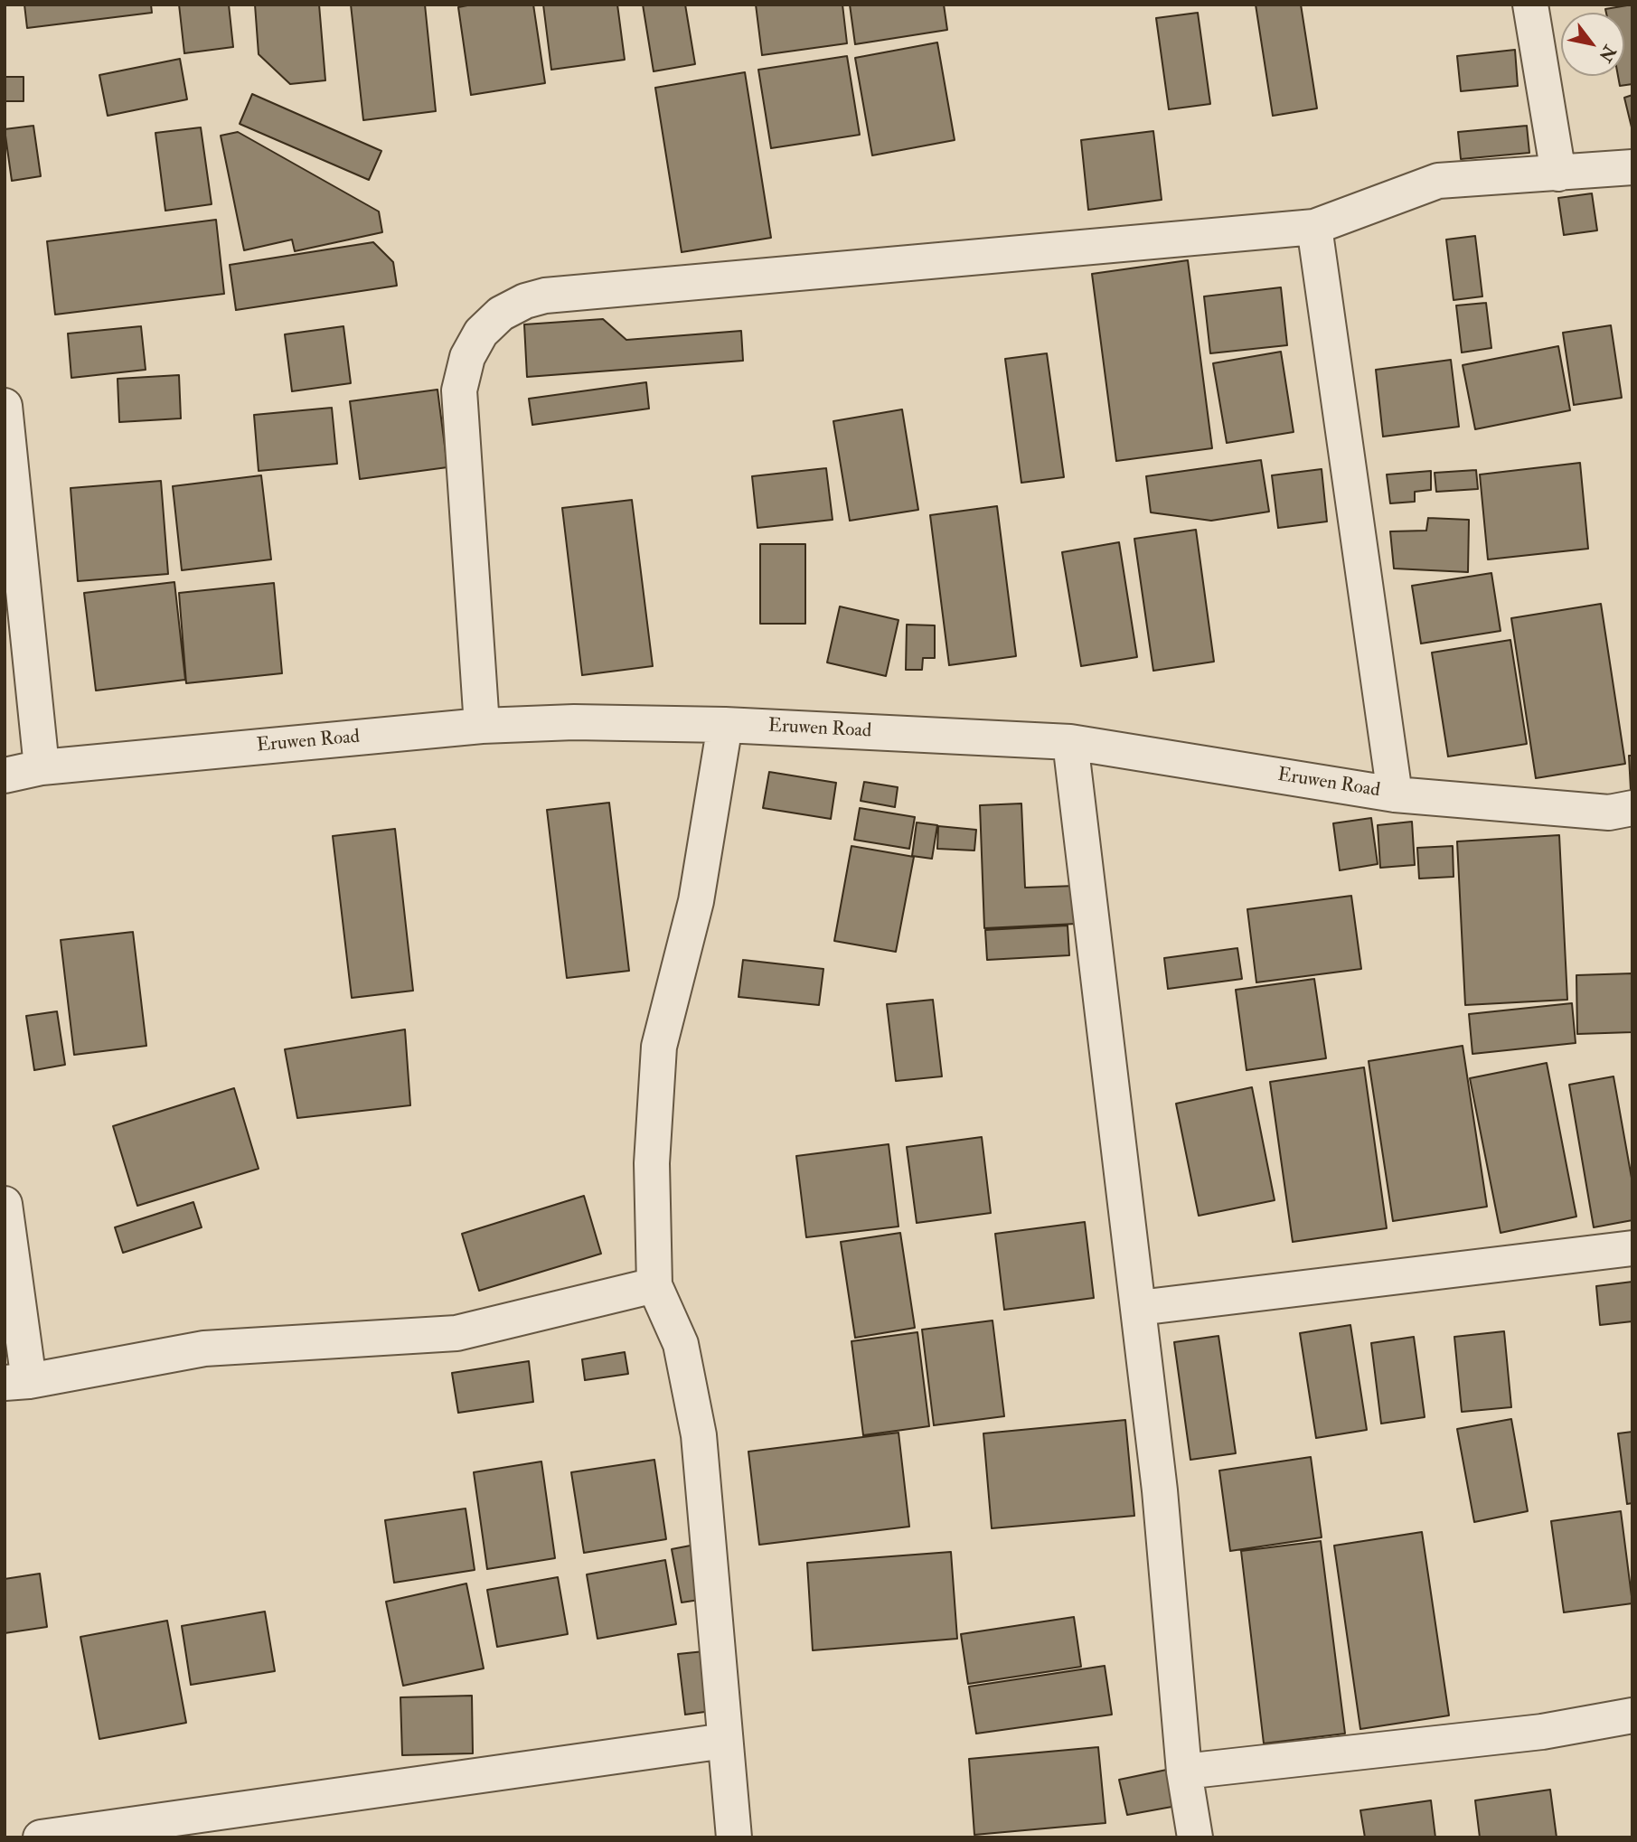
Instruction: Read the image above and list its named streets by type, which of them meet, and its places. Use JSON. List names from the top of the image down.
{
  "streets": {
    "street": ["Eruwen Road"]
  },
  "north": "bottom right"
}
